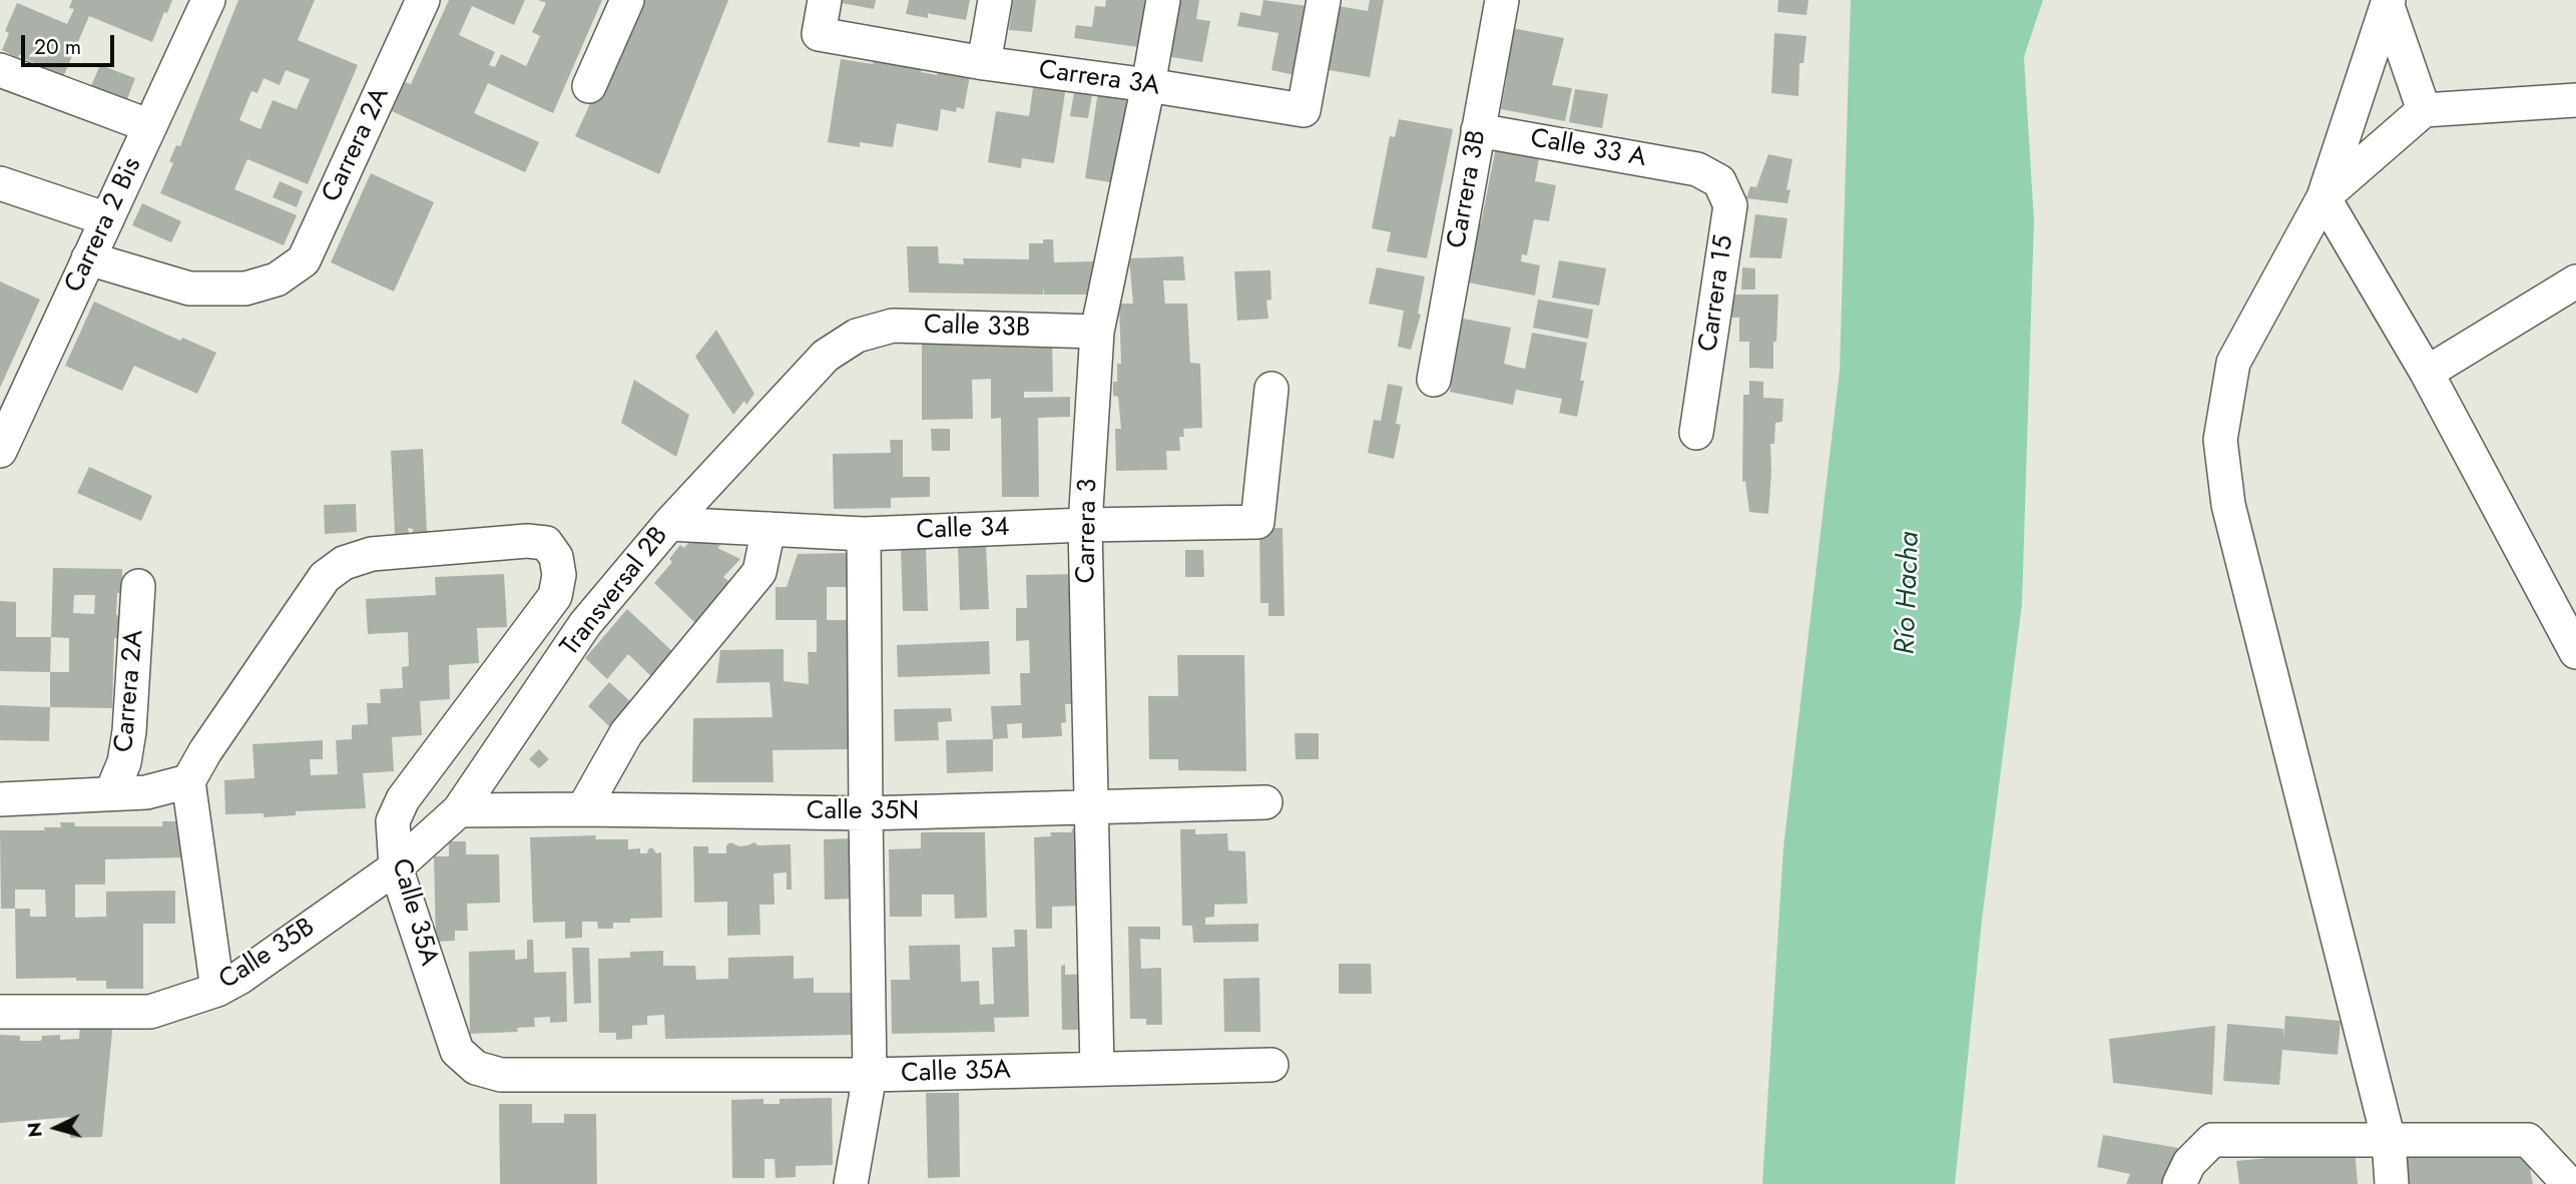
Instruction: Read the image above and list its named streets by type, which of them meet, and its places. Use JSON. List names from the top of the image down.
{
  "streets": {
    "street": [
      "Carrera 3A",
      "Carrera 2A",
      "Calle 33 A",
      "Carrera 3B",
      "Carrera 2 Bis",
      "Carrera 15",
      "Calle 33B",
      "Calle 34",
      "Carrera 3",
      "Transversal 2B",
      "Calle 35N",
      "Calle 35A",
      "Calle 35B"
    ]
  },
  "crossings": [
    ["Carrera 3A", "Carrera 3"],
    ["Carrera 2A", "Carrera 2 Bis"],
    ["Calle 33 A", "Carrera 3B"],
    ["Calle 33 A", "Carrera 15"],
    ["Calle 33B", "Carrera 3"],
    ["Calle 33B", "Transversal 2B"],
    ["Calle 34", "Carrera 3"],
    ["Calle 34", "Transversal 2B"],
    ["Carrera 3", "Calle 35N"],
    ["Carrera 3", "Calle 35A"],
    ["Transversal 2B", "Calle 35N"],
    ["Transversal 2B", "Calle 35A"],
    ["Transversal 2B", "Calle 35B"],
    ["Calle 35A", "Calle 35B"]
  ],
  "water": ["Río Hacha"],
  "scale_bar": "20 m",
  "north": "left"
}
